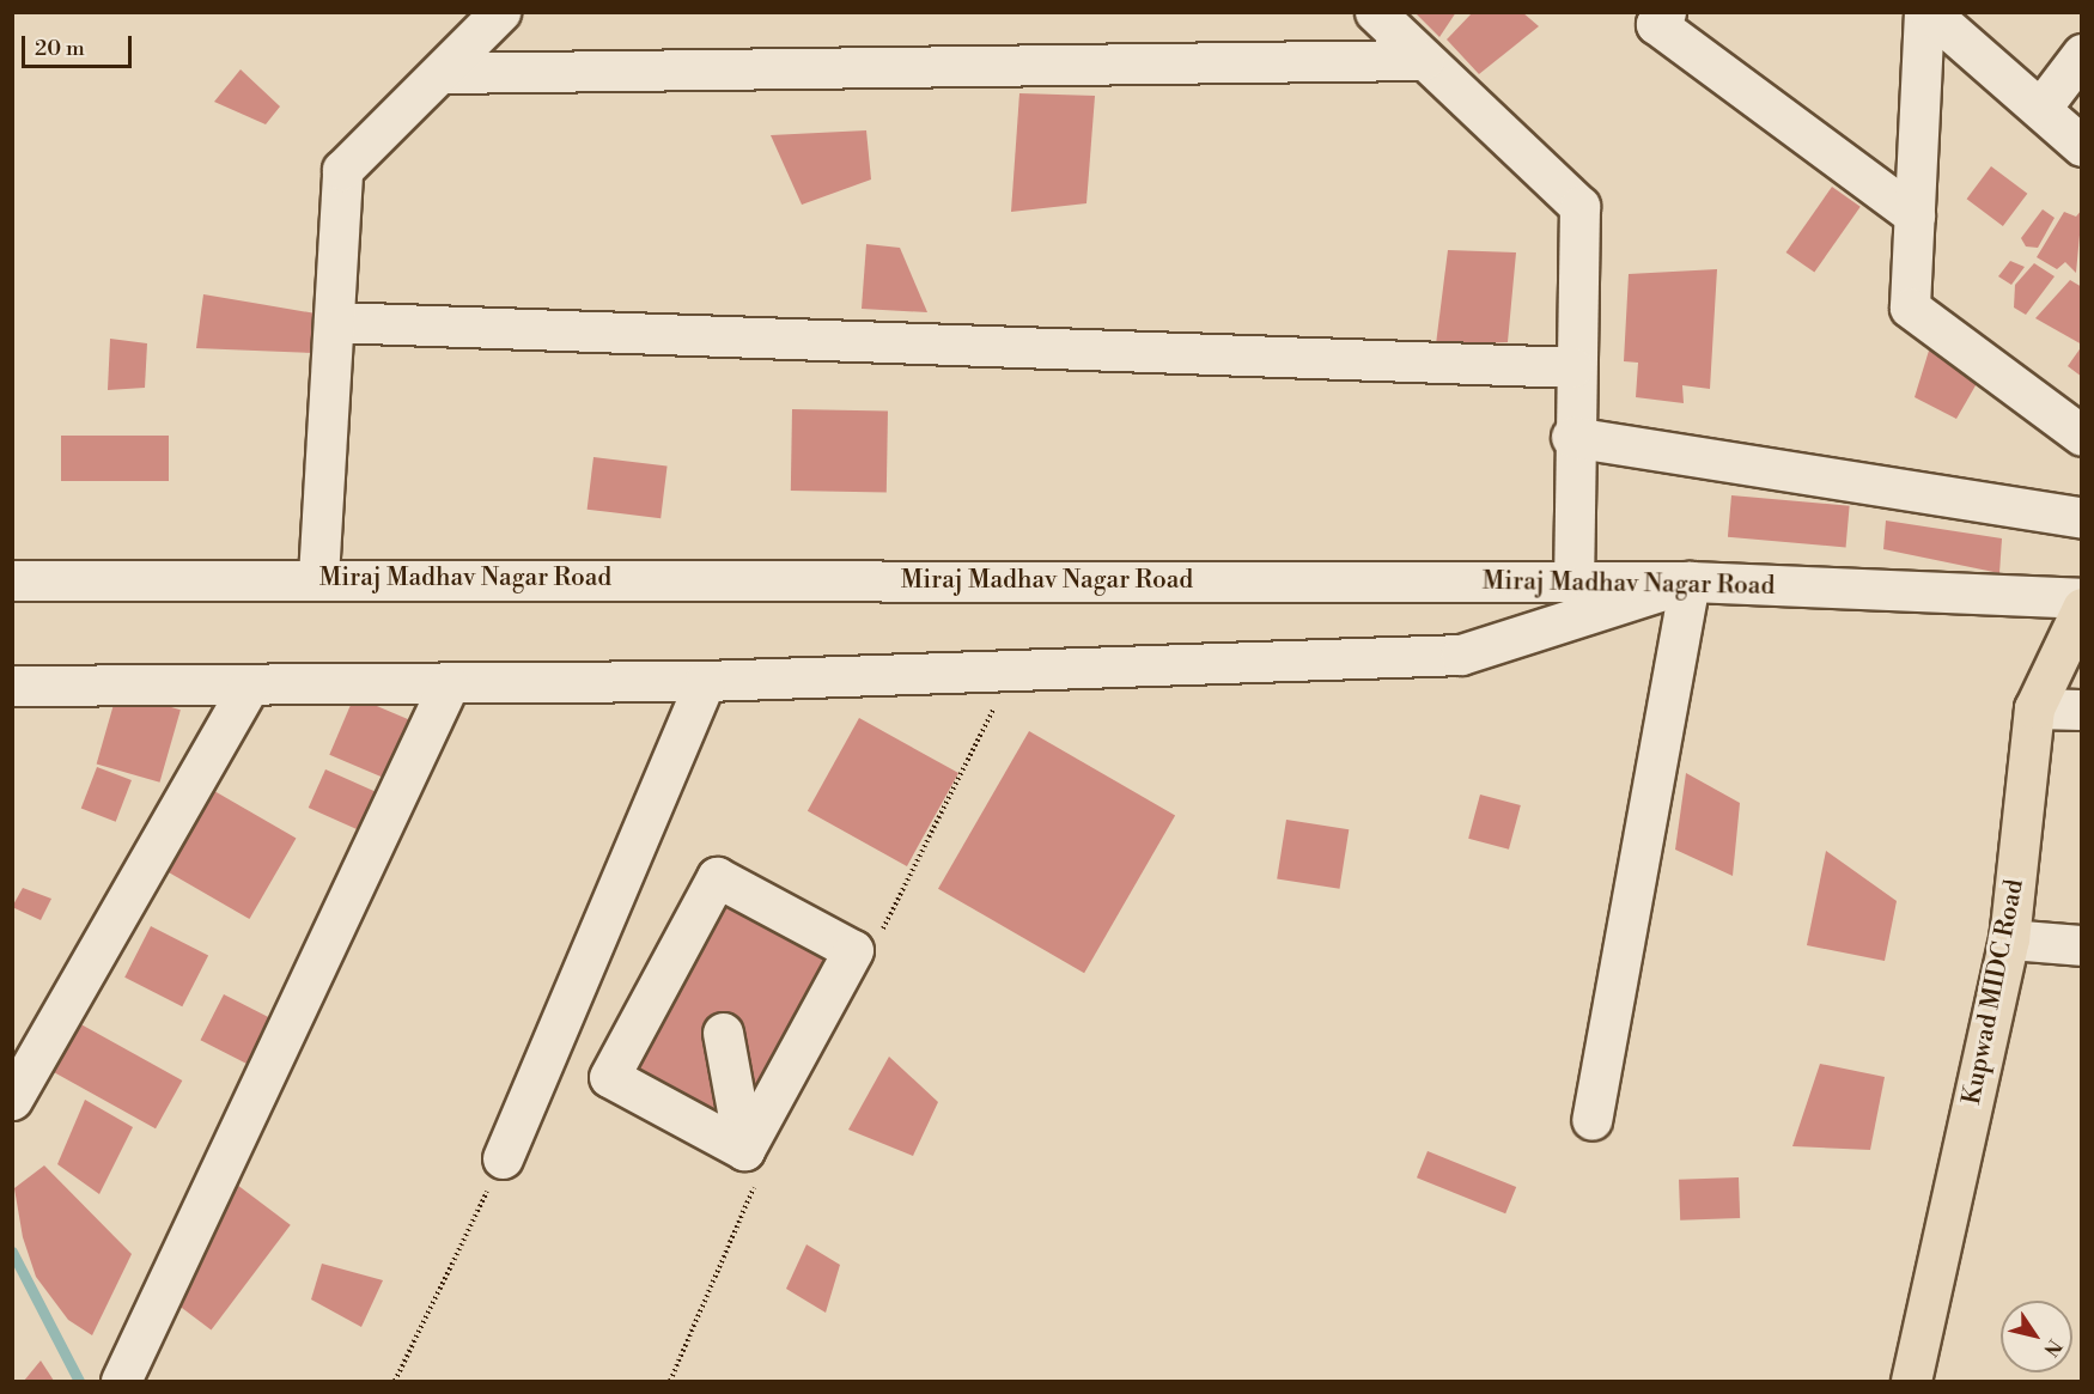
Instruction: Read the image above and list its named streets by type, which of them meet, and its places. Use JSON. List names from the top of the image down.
{
  "streets": {
    "main road": ["Kupwad MIDC Road"],
    "street": ["Miraj Madhav Nagar Road"]
  },
  "scale_bar": "20 m",
  "north": "bottom right"
}
